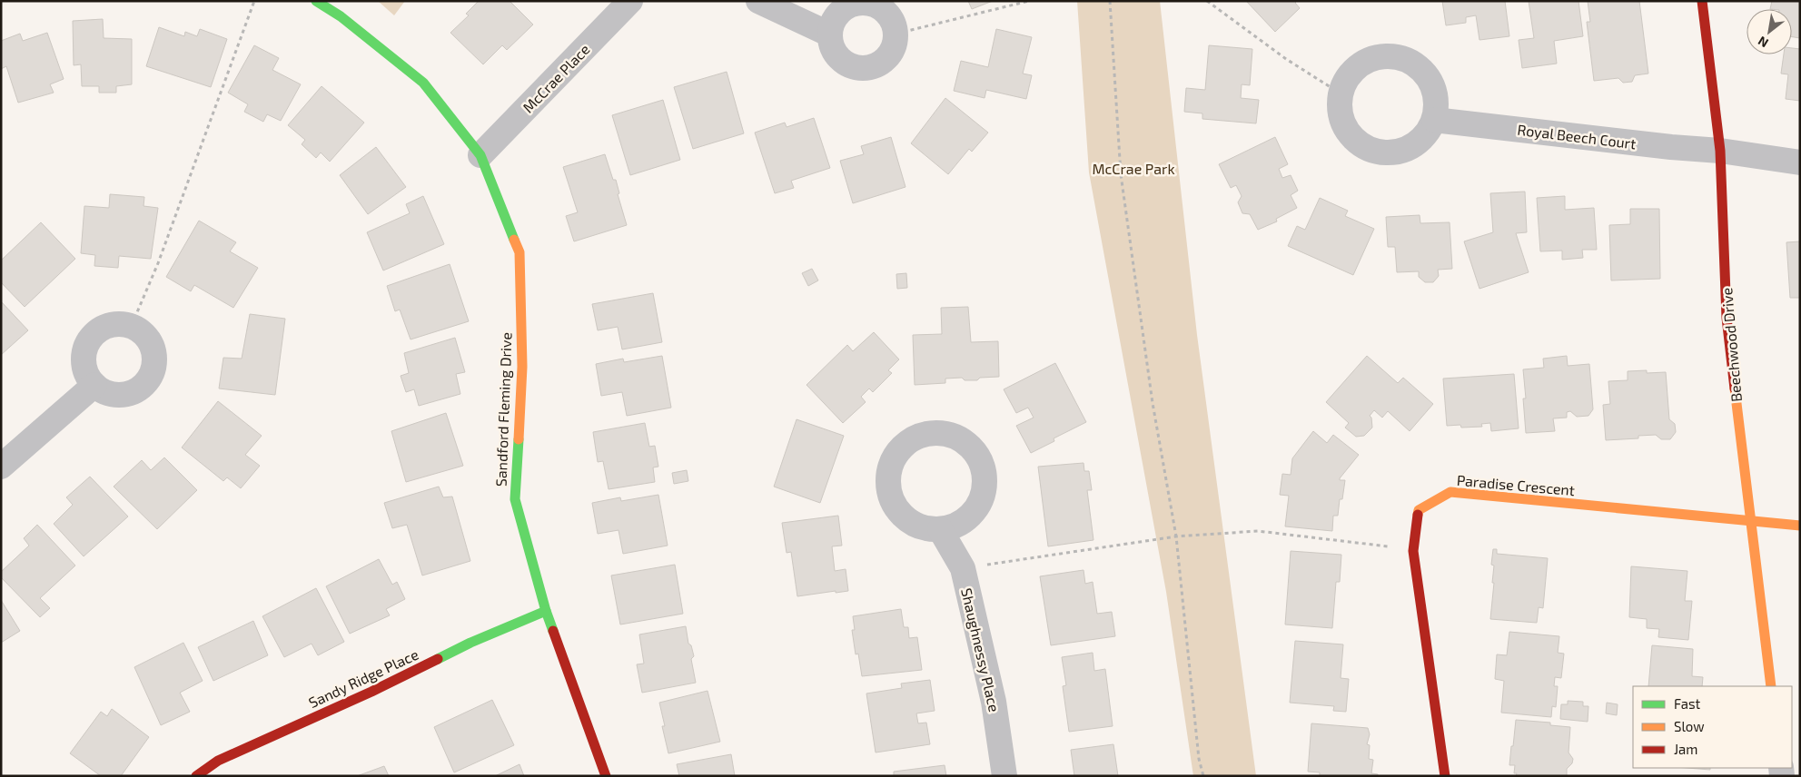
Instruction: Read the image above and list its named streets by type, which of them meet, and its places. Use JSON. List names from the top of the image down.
{
  "streets": {
    "street": [
      "McCrae Place",
      "Royal Beech Court",
      "Beechwood Drive",
      "Sandford Fleming Drive",
      "Paradise Crescent",
      "Shaughnessy Place",
      "Sandy Ridge Place"
    ]
  },
  "crossings": [
    ["McCrae Place", "Sandford Fleming Drive"],
    ["Royal Beech Court", "Beechwood Drive"],
    ["Beechwood Drive", "Paradise Crescent"],
    ["Sandford Fleming Drive", "Sandy Ridge Place"]
  ],
  "parks": ["McCrae Park"],
  "legend": ["Fast", "Slow", "Jam"],
  "north": "bottom left"
}
